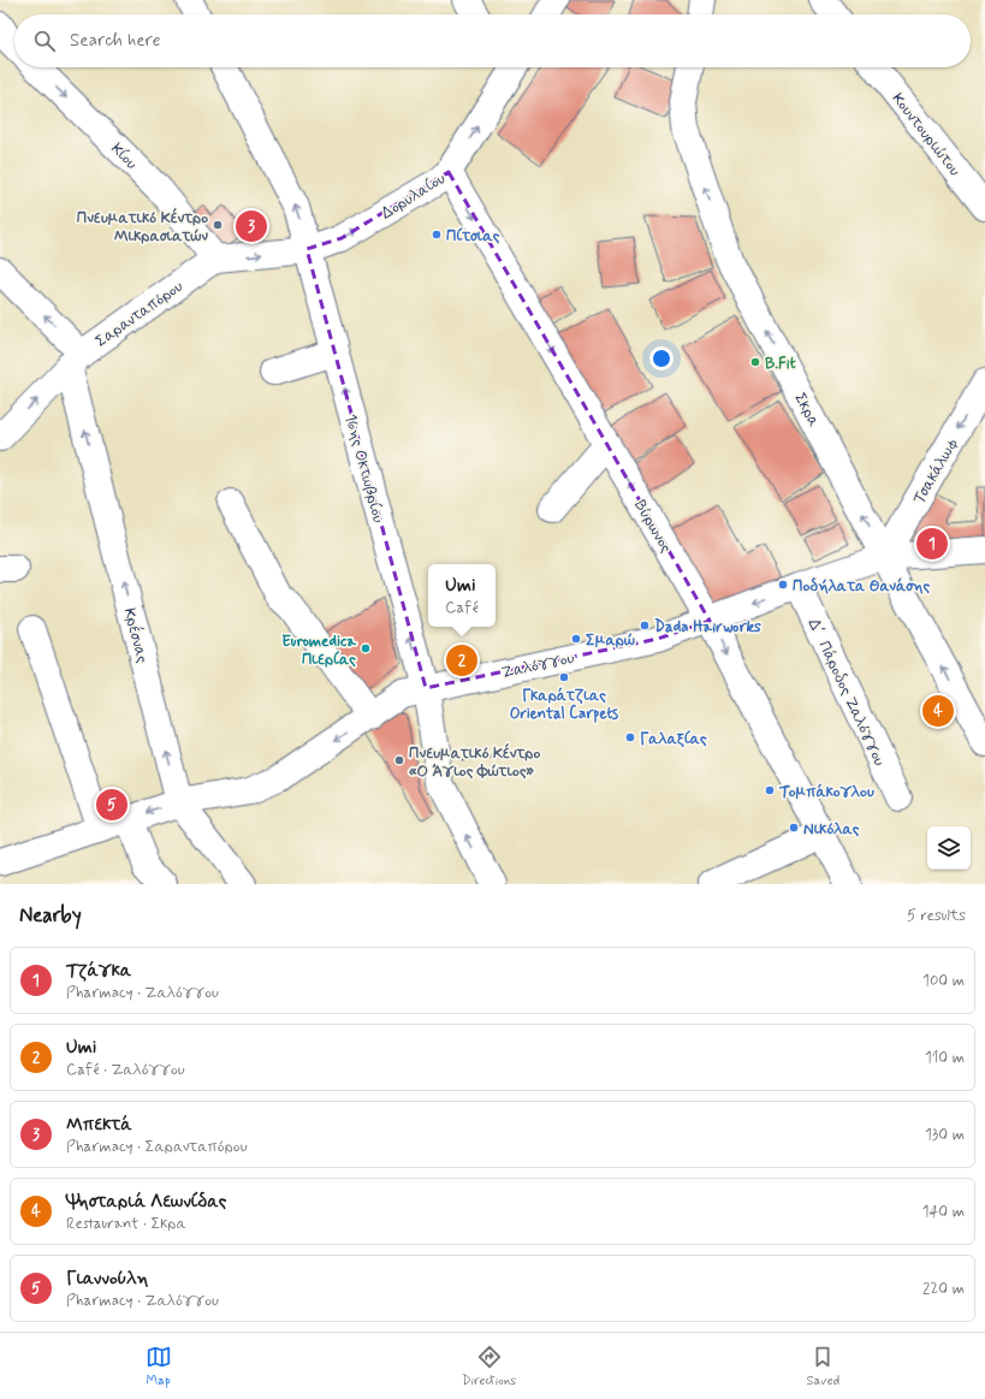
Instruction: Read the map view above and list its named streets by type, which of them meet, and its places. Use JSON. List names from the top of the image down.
{
  "streets": {
    "street": [
      "Κουντουριώτου",
      "Κίου",
      "Δορυλαίου",
      "Σαρανταπόρου",
      "Σκρα",
      "16ης Οκτωβρίου",
      "Τσακάλωφ",
      "Βύρωνος",
      "Κρέσνας",
      "Ζαλόγγου",
      "Δ΄ Πάροδος Ζαλόγγου"
    ]
  },
  "crossings": [
    ["Κίου", "Σαρανταπόρου"],
    ["Δορυλαίου", "Σαρανταπόρου"],
    ["Δορυλαίου", "16ης Οκτωβρίου"],
    ["Δορυλαίου", "Βύρωνος"],
    ["Σαρανταπόρου", "16ης Οκτωβρίου"],
    ["Σαρανταπόρου", "Κρέσνας"],
    ["Σκρα", "Τσακάλωφ"],
    ["Σκρα", "Ζαλόγγου"],
    ["16ης Οκτωβρίου", "Ζαλόγγου"],
    ["Τσακάλωφ", "Ζαλόγγου"],
    ["Βύρωνος", "Ζαλόγγου"],
    ["Κρέσνας", "Ζαλόγγου"],
    ["Ζαλόγγου", "Δ΄ Πάροδος Ζαλόγγου"]
  ],
  "one_way": [
    "Δορυλαίου",
    "Σαρανταπόρου",
    "Σκρα",
    "Τσακάλωφ",
    "Βύρωνος"
  ],
  "places": [
    "Πνευματικό Κέντρο Μικρασιατών",
    "Πίτσιας",
    "B.Fit",
    "Ποδήλατα Θανάσης",
    "Dada Hairworks",
    "Σμαρώ",
    "Euromedica Πιερίας",
    "Γκαράτζιας Oriental Carpets",
    "Γαλαξίας",
    "Πνευματικό Κέντρο «Ο Άγιος Φώτιος»",
    "Τομπάκογλου",
    "Νικόλας"
  ],
  "page": {
    "search": "Search here",
    "pins": [
      "3",
      "1",
      "2",
      "4",
      "5"
    ],
    "popup": ["Umi", "Café"],
    "heading": ["Nearby", "5 results"],
    "list": [
      {
        "mark": "1",
        "name": "Τζάγκα",
        "note": "Pharmacy · Ζαλόγγου",
        "value": "100 m"
      },
      {
        "mark": "2",
        "name": "Umi",
        "note": "Café · Ζαλόγγου",
        "value": "110 m"
      },
      {
        "mark": "3",
        "name": "Μπεκτά",
        "note": "Pharmacy · Σαρανταπόρου",
        "value": "130 m"
      },
      {
        "mark": "4",
        "name": "Ψησταριά Λεωνίδας",
        "note": "Restaurant · Σκρα",
        "value": "140 m"
      },
      {
        "mark": "5",
        "name": "Γιαννούλη",
        "note": "Pharmacy · Ζαλόγγου",
        "value": "220 m"
      }
    ],
    "nav": ["Map", "Directions", "Saved"]
  }
}
